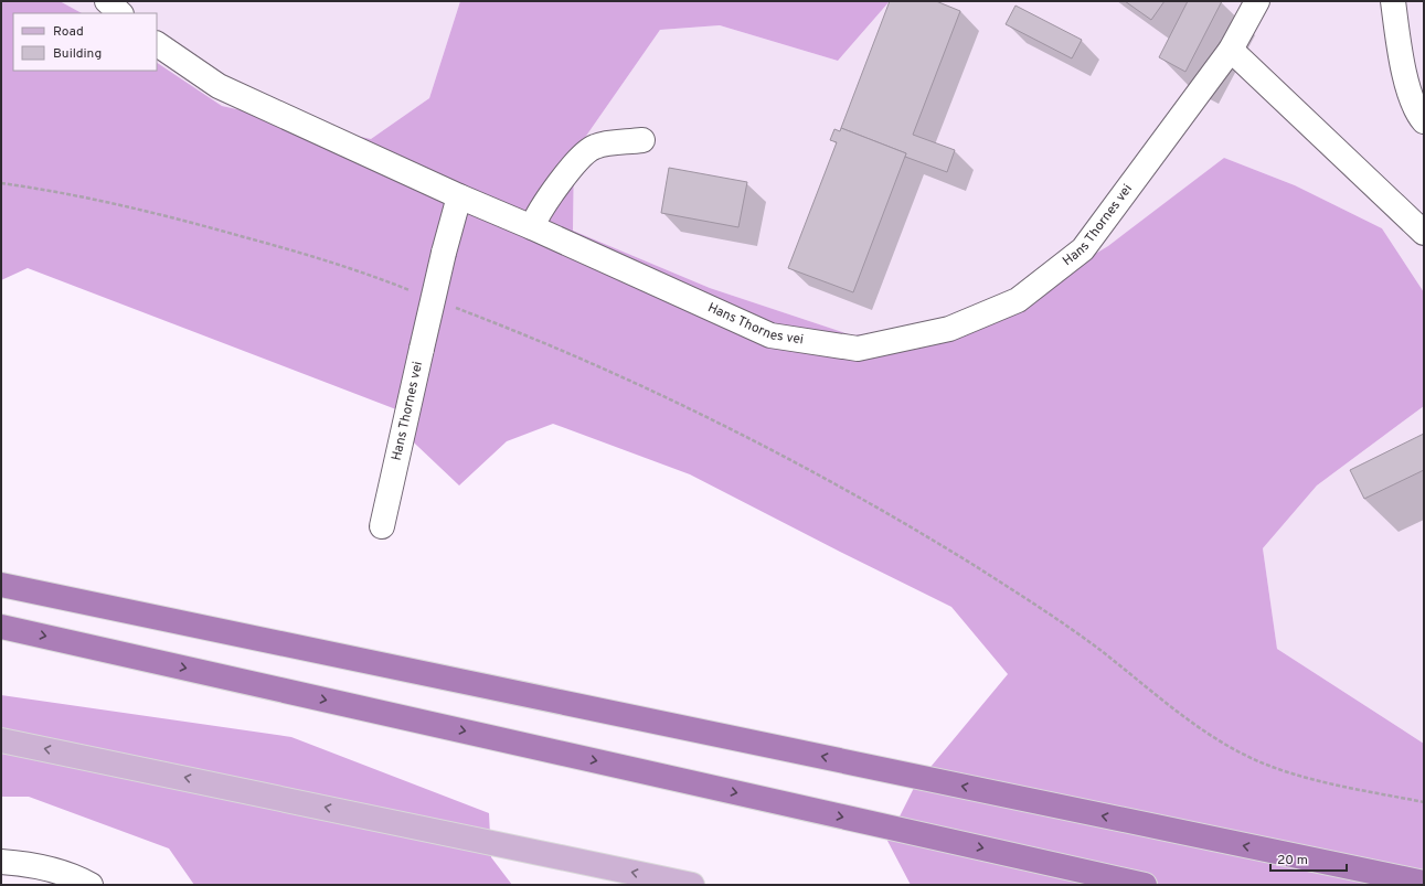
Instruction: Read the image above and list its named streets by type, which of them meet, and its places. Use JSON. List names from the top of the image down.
{
  "streets": {
    "street": ["Hans Thornes vei"]
  },
  "legend": ["Road", "Building"],
  "scale_bar": "20 m"
}
